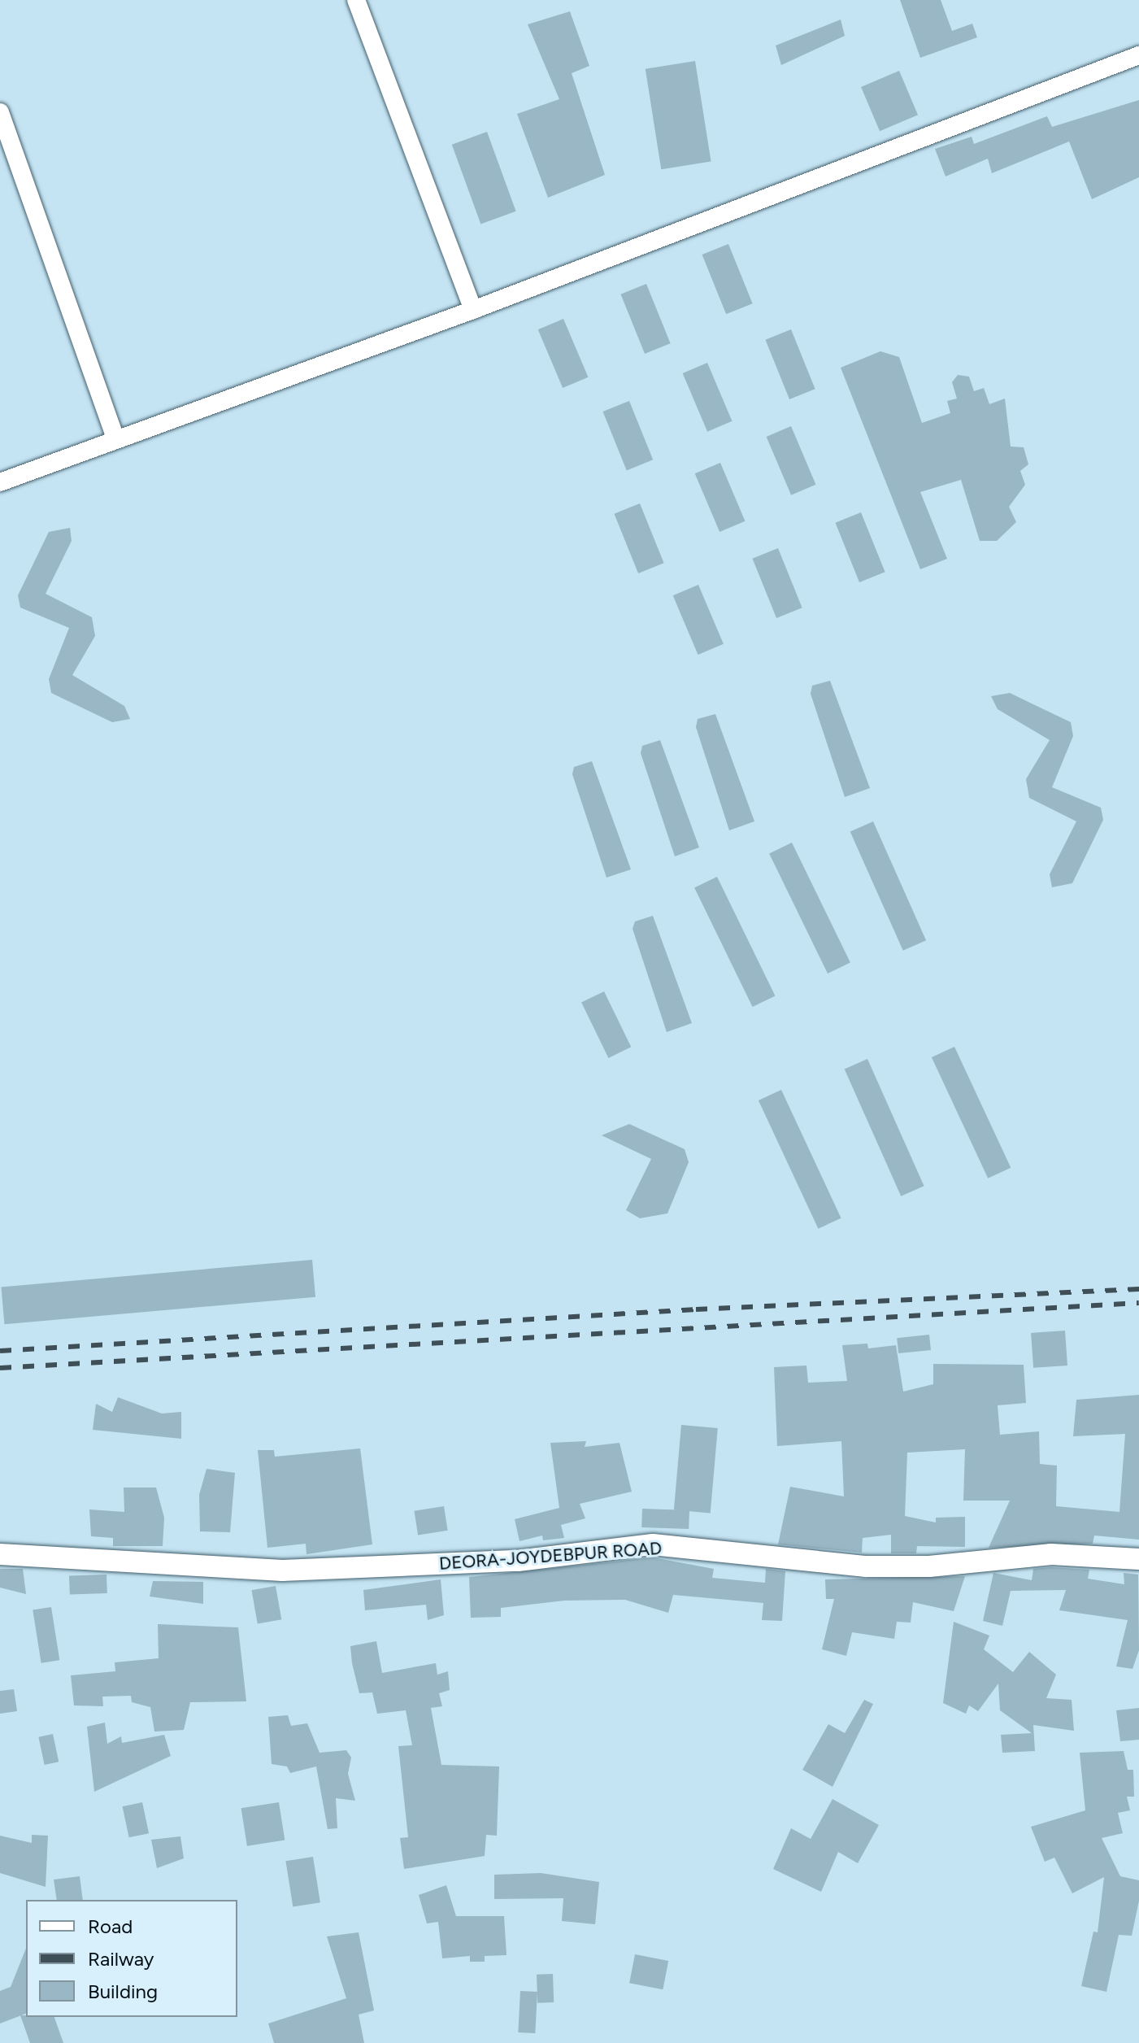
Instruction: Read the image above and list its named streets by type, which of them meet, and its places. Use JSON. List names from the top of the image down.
{
  "streets": {
    "street": ["DEORA-JOYDEBPUR ROAD"]
  },
  "legend": ["Road", "Railway", "Building"]
}
